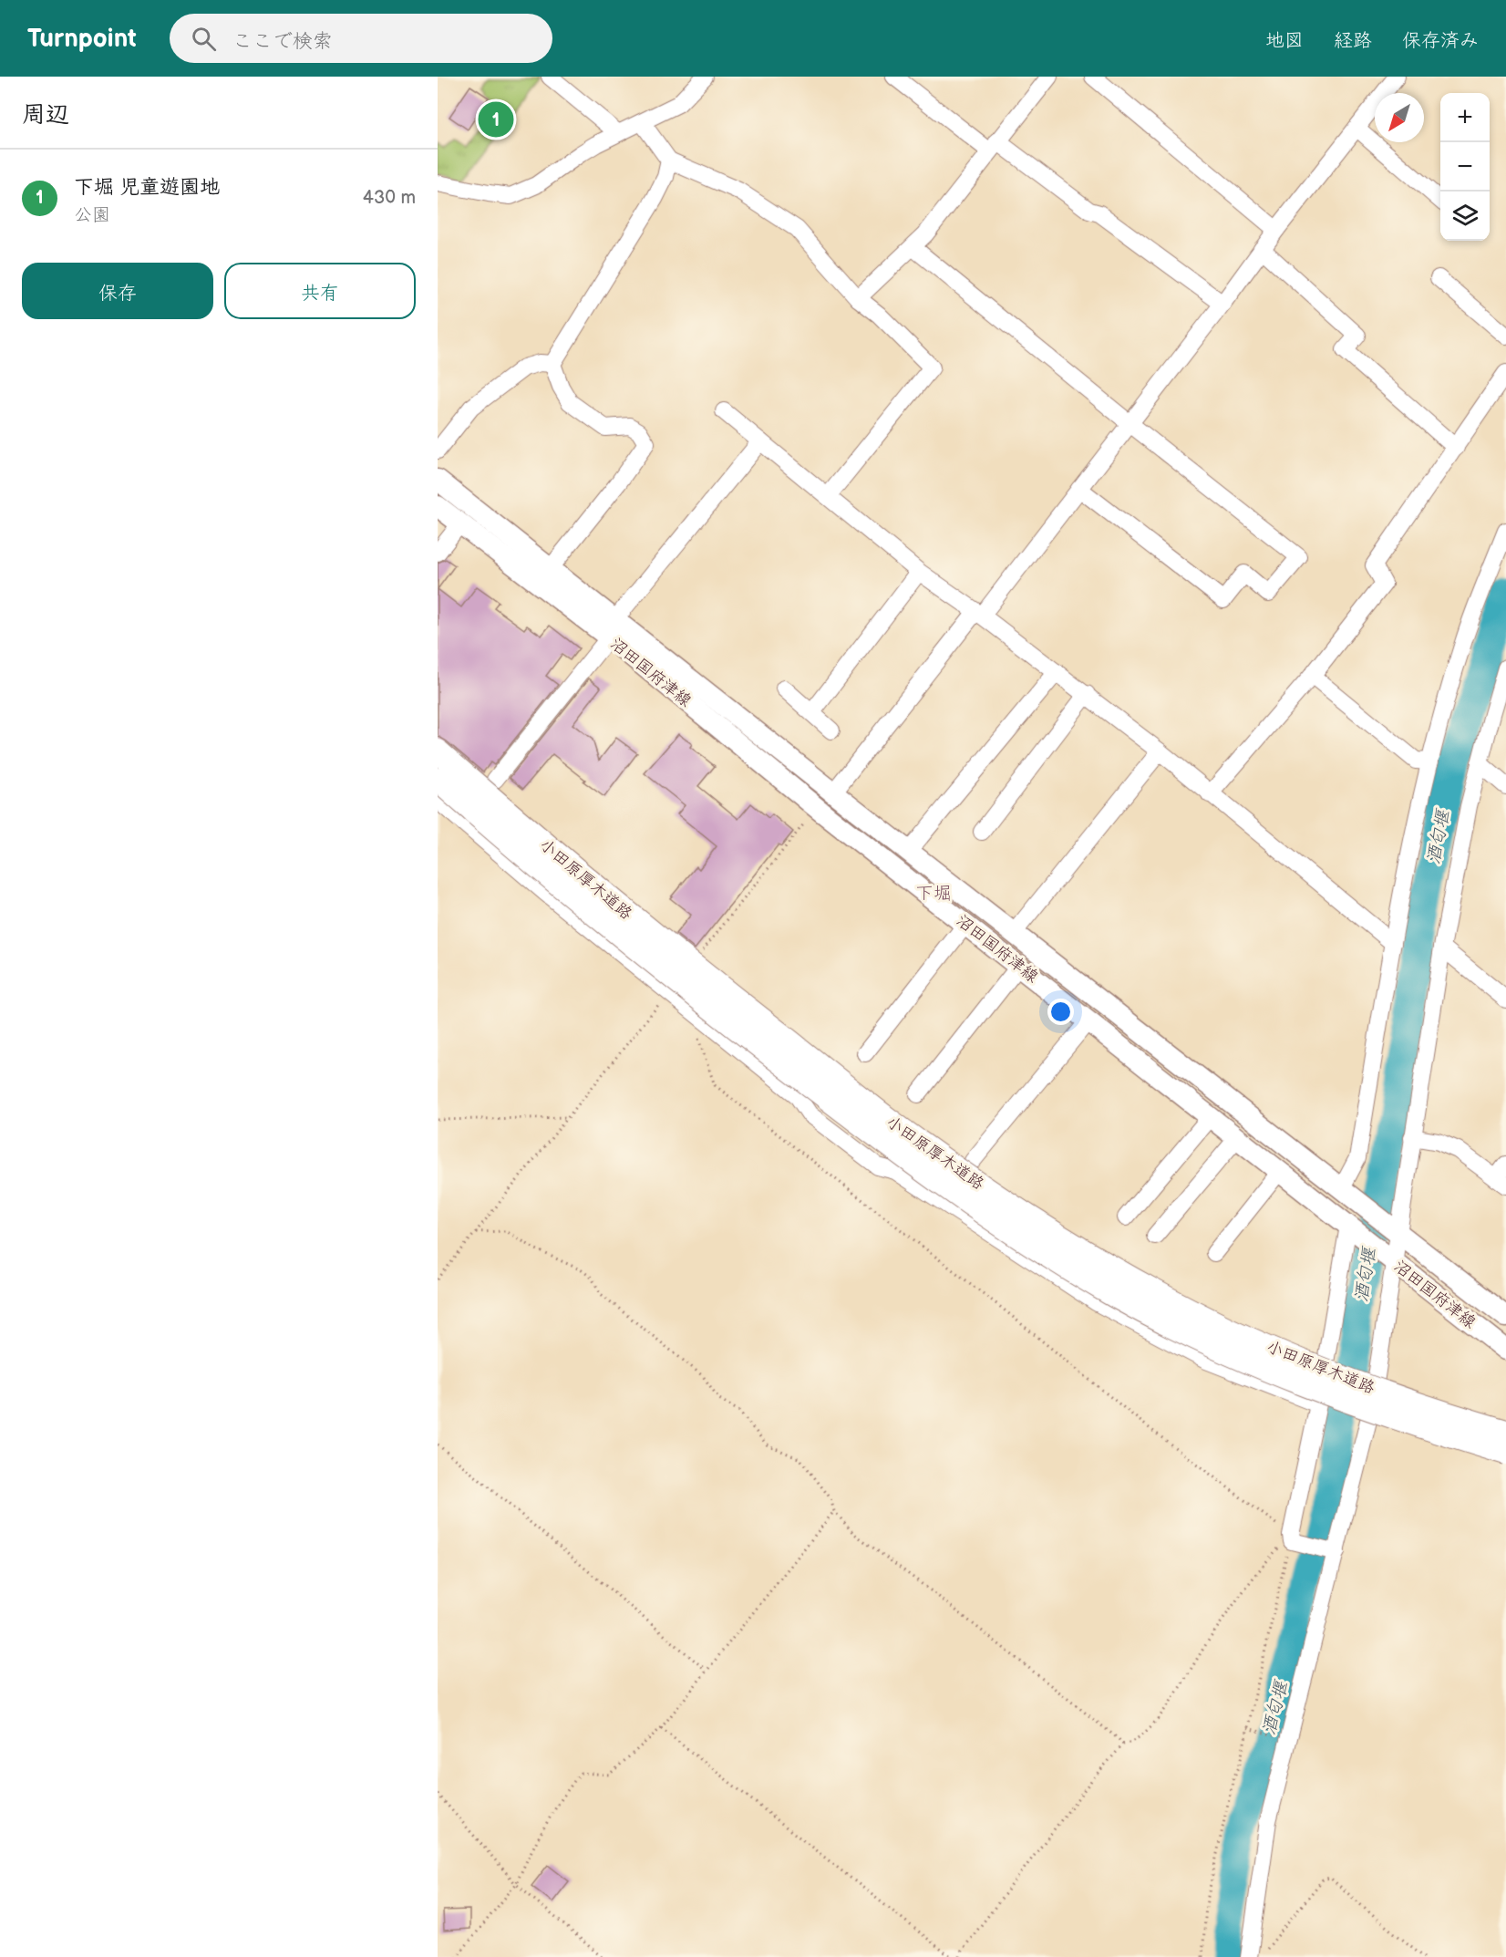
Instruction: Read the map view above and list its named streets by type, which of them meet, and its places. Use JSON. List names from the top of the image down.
{
  "streets": {
    "highway": ["小田原厚木道路"],
    "main road": ["沼田国府津線"]
  },
  "districts": ["下堀"],
  "water": ["酒匂堰"],
  "north": "bottom left",
  "page": {
    "header": "Turnpoint",
    "search": "ここで検索",
    "nav": ["地図", "経路", "保存済み"],
    "heading": "周辺",
    "map_buttons": ["+", "−"],
    "pins": "1",
    "list": [
      {
        "mark": "1",
        "name": "下堀 児童遊園地",
        "note": "公園",
        "value": "430 m"
      }
    ],
    "buttons": ["保存", "共有"]
  }
}
